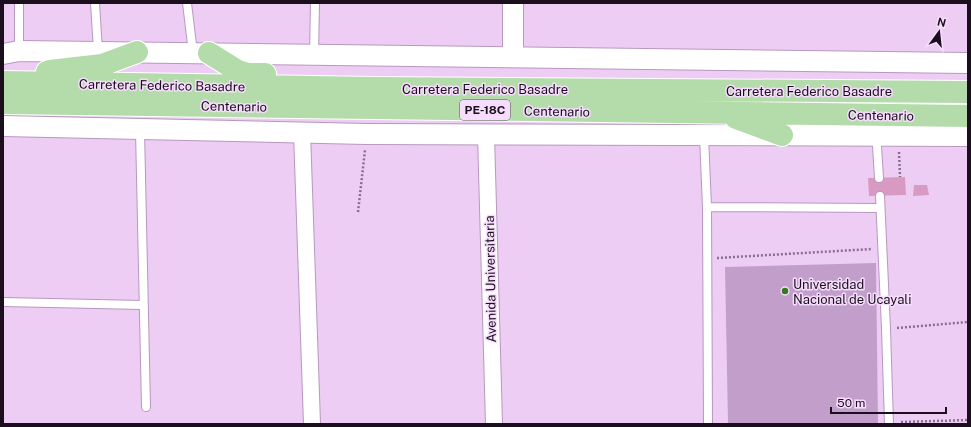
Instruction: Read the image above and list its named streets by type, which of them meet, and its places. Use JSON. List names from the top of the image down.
{
  "streets": {
    "highway": ["Carretera Federico Basadre", "Centenario", "PE-18C"],
    "street": ["Avenida Universitaria"]
  },
  "places": ["Universidad Nacional de Ucayali"],
  "scale_bar": "50 m",
  "north": "top"
}
